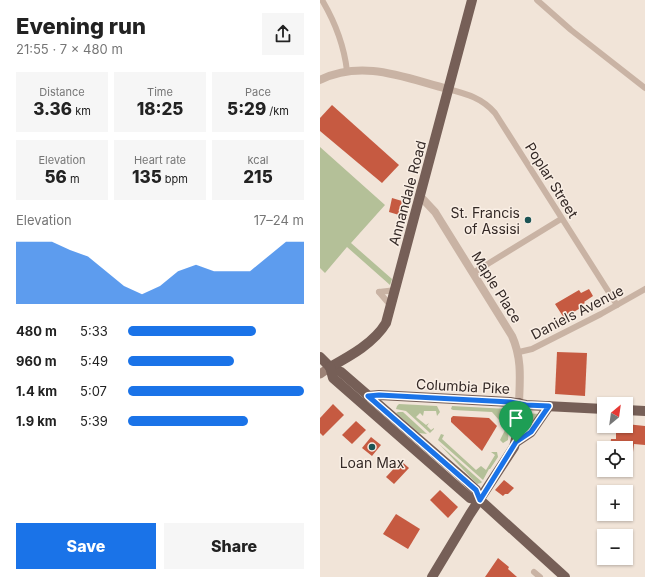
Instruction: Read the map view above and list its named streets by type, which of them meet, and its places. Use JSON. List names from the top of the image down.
{
  "streets": {
    "main road": ["Annandale Road", "Columbia Pike"],
    "street": ["Poplar Street", "Maple Place", "Daniels Avenue"]
  },
  "crossings": [
    ["Poplar Street", "Annandale Road"],
    ["Poplar Street", "Daniels Avenue"],
    ["Annandale Road", "Maple Place"],
    ["Maple Place", "Daniels Avenue"],
    ["Maple Place", "Columbia Pike"]
  ],
  "places": ["St. Francis of Assisi", "Loan Max"],
  "north": "top right",
  "page": {
    "heading": ["Evening run", "21:55 · 7 × 480 m"],
    "stats": [
      ["Distance", "3.36 km"],
      ["Time", "18:25"],
      ["Pace", "5:29 /km"],
      ["Elevation", "56 m"],
      ["Heart rate", "135 bpm"],
      ["kcal", "215"]
    ],
    "chart": ["Elevation", "17–24 m"],
    "list": [
      {
        "name": "480 m",
        "note": "5:33"
      },
      {
        "name": "960 m",
        "note": "5:49"
      },
      {
        "name": "1.4 km",
        "note": "5:07"
      },
      {
        "name": "1.9 km",
        "note": "5:39"
      }
    ],
    "map_buttons": ["+", "−"],
    "buttons": ["Save", "Share"]
  }
}
